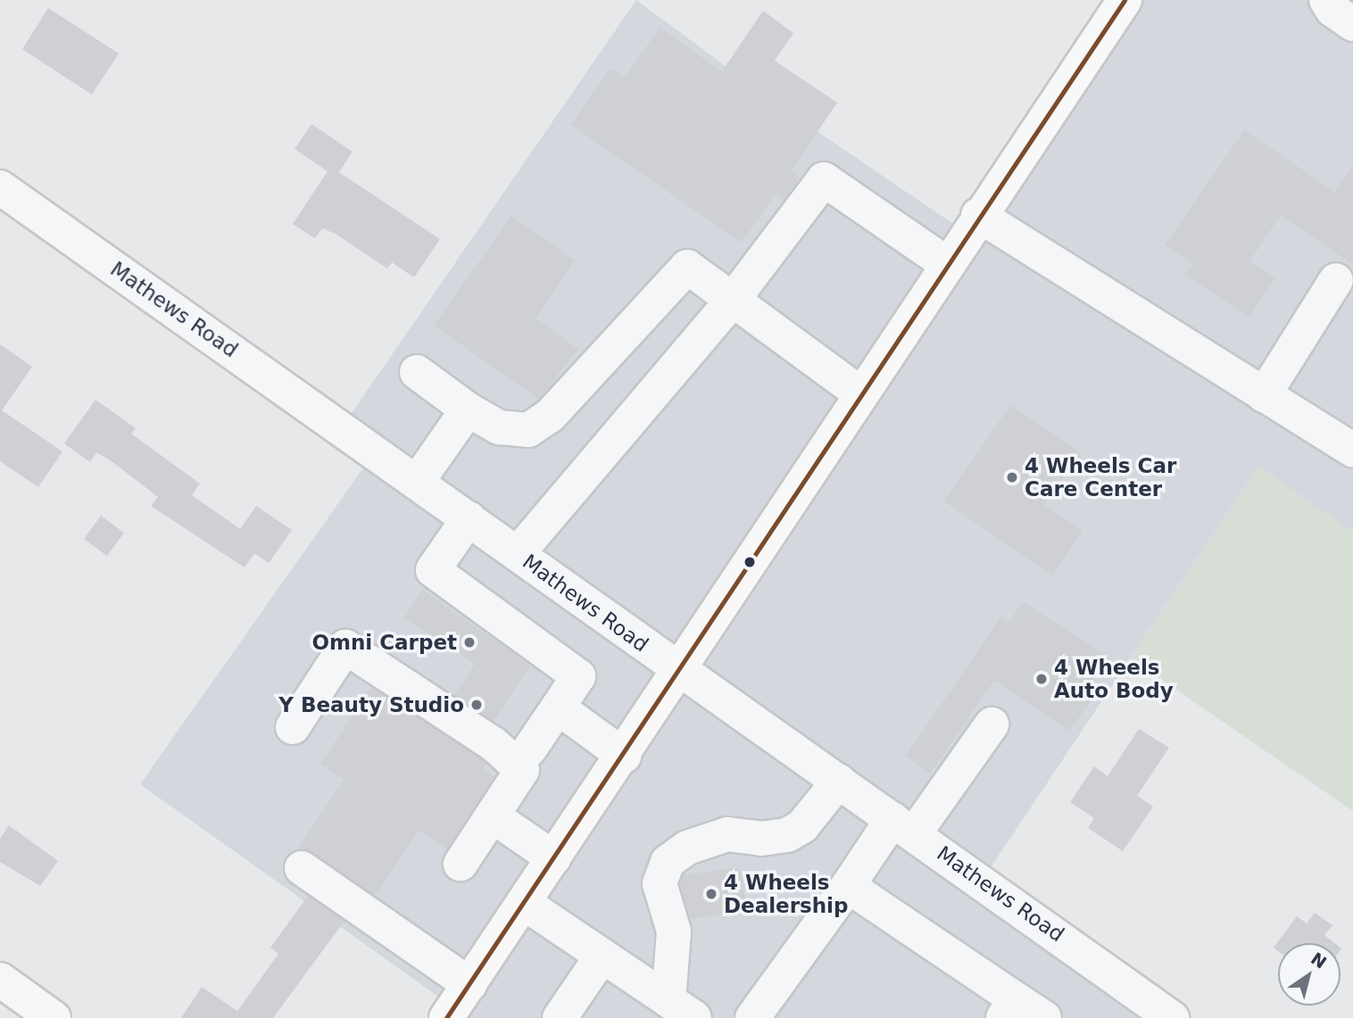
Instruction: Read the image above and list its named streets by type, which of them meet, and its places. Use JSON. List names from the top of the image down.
{
  "streets": {
    "street": ["Mathews Road"]
  },
  "places": [
    "4 Wheels Car Care Center",
    "Omni Carpet",
    "4 Wheels Auto Body",
    "Y Beauty Studio",
    "4 Wheels Dealership"
  ],
  "north": "top right"
}
